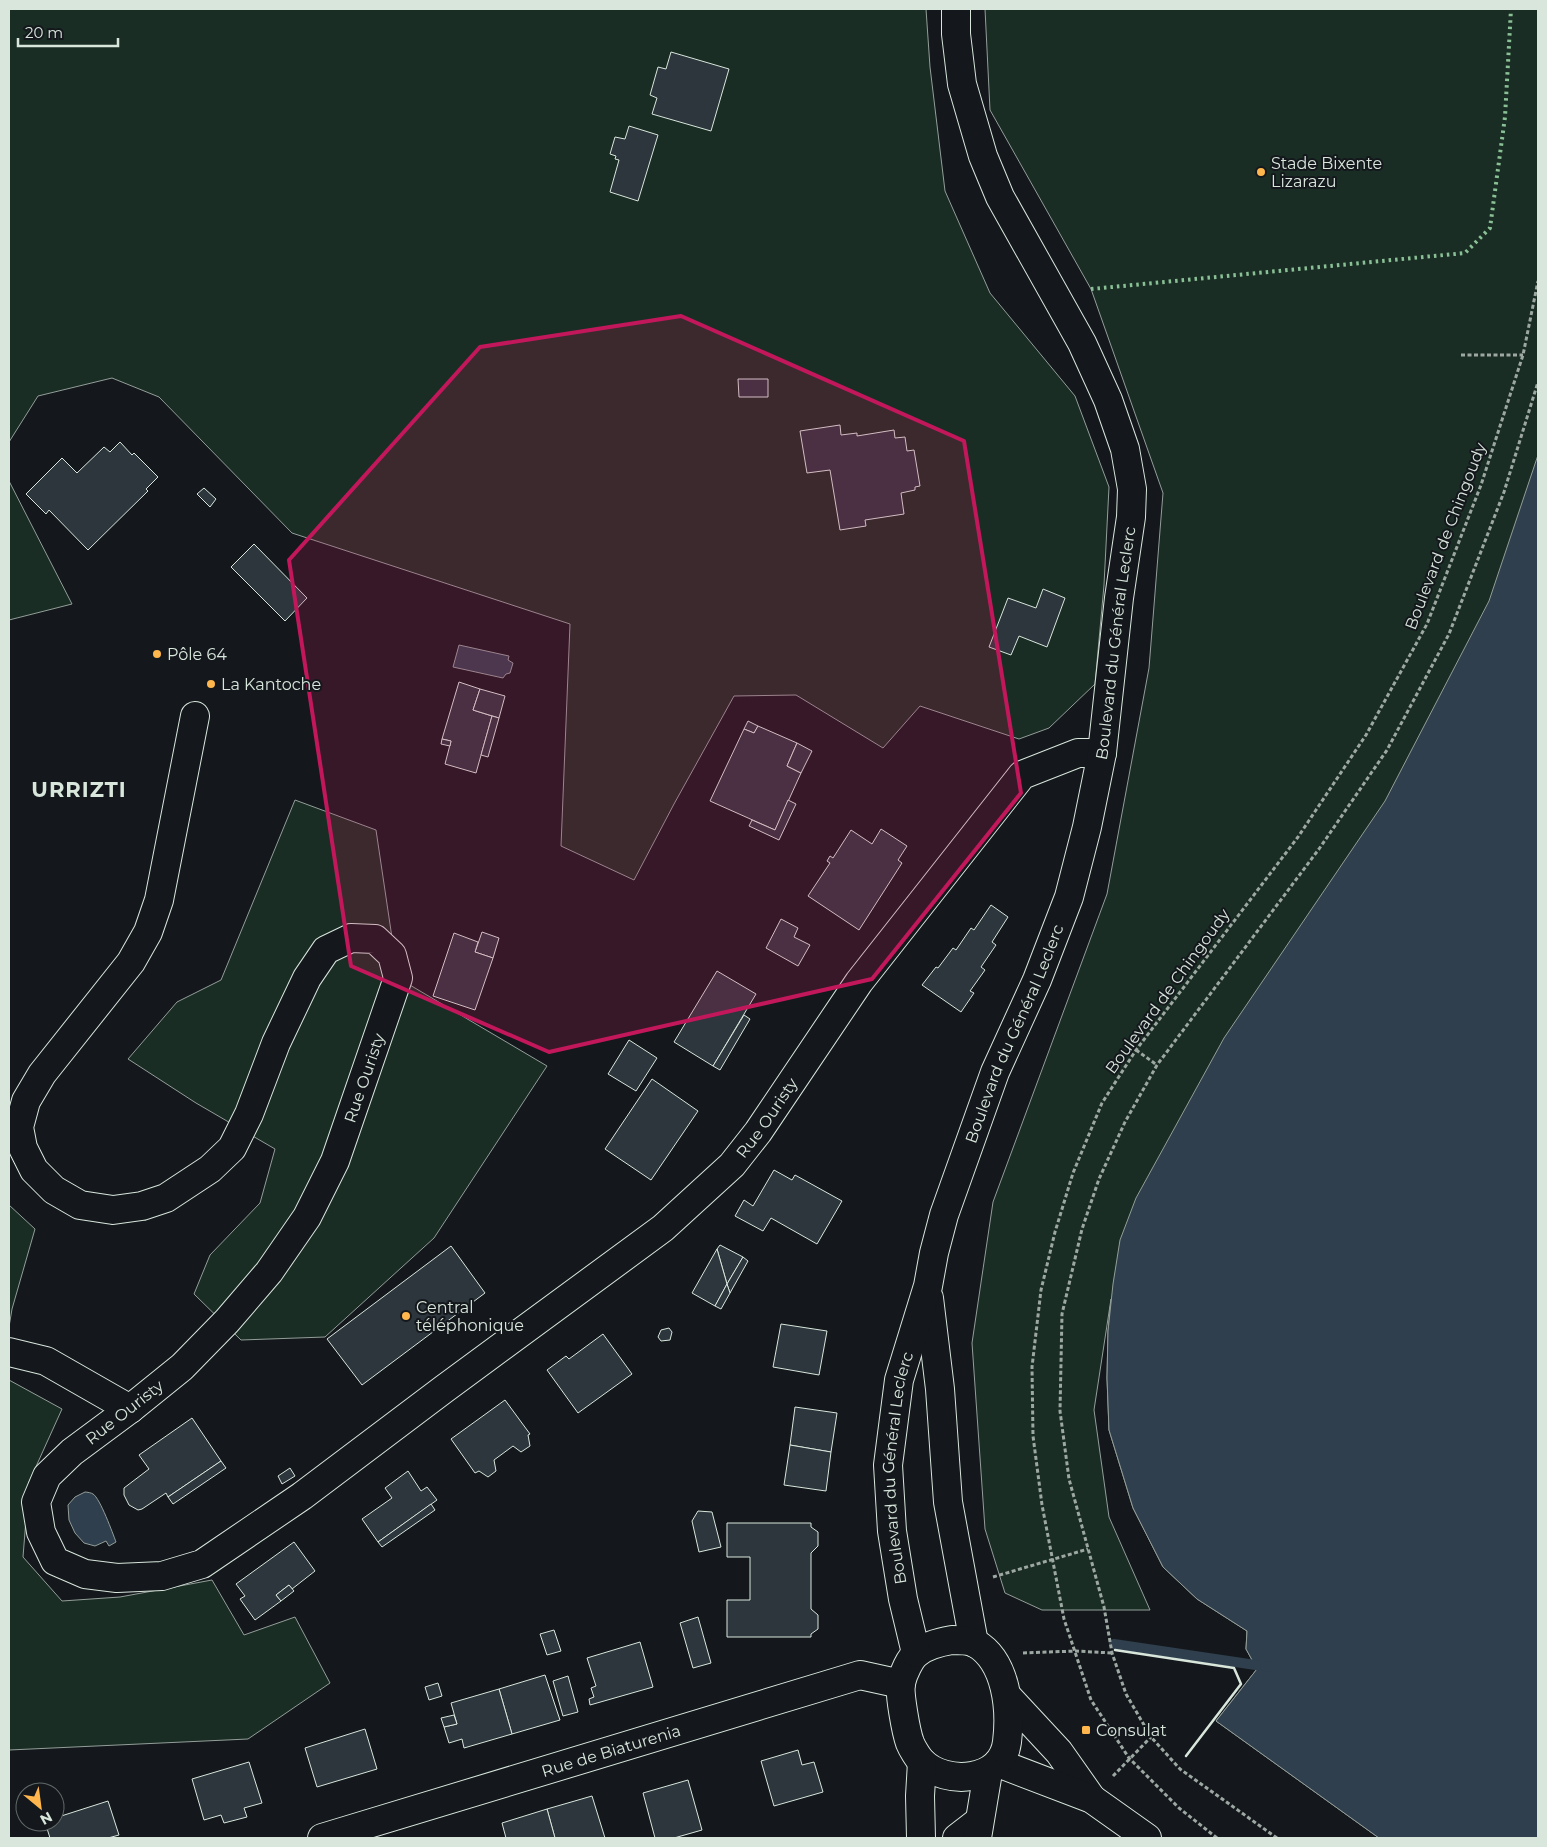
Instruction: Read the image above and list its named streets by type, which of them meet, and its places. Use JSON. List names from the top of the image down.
{
  "streets": {
    "street": ["Boulevard du Général Leclerc", "Rue Ouristy", "Rue de Biaturenia"],
    "path": ["Boulevard de Chingoudy"]
  },
  "crossings": [
    ["Boulevard du Général Leclerc", "Rue Ouristy"],
    ["Boulevard du Général Leclerc", "Rue de Biaturenia"]
  ],
  "districts": ["URRIZTI"],
  "places": {
    "other": [
      "Stade Bixente Lizarazu",
      "Pôle 64",
      "La Kantoche",
      "Central téléphonique"
    ],
    "transit": ["Consulat"]
  },
  "scale_bar": "20 m",
  "north": "bottom right"
}
